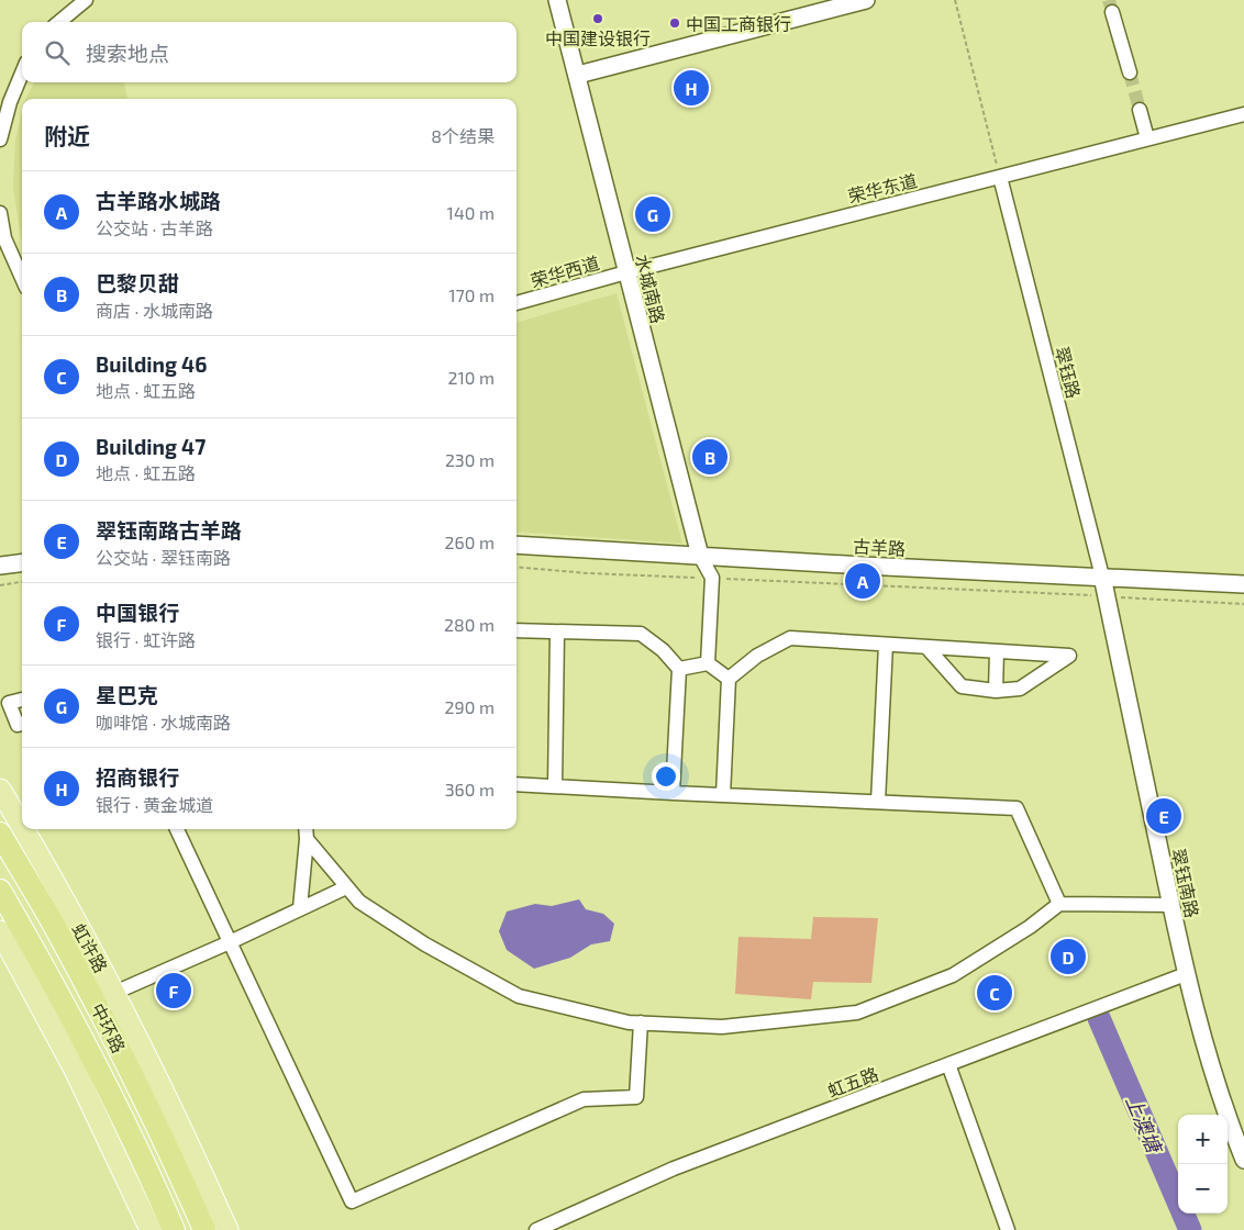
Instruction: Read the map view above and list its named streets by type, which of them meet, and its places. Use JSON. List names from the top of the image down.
{
  "streets": {
    "highway": ["中环路"],
    "main road": ["虹许路"],
    "street": [
      "荣华东道",
      "荣华西道",
      "水城南路",
      "翠钰路",
      "古羊路",
      "翠钰南路",
      "虹五路"
    ]
  },
  "crossings": [
    ["荣华东道", "荣华西道"],
    ["荣华东道", "水城南路"],
    ["荣华东道", "翠钰路"],
    ["荣华西道", "水城南路"],
    ["水城南路", "古羊路"],
    ["翠钰路", "古羊路"],
    ["翠钰路", "翠钰南路"],
    ["古羊路", "翠钰南路"],
    ["翠钰南路", "虹五路"]
  ],
  "water": ["上澳塘"],
  "places": ["中国建设银行", "中国工商银行"],
  "page": {
    "search": "搜索地点",
    "pins": [
      "H",
      "G",
      "B",
      "A",
      "E",
      "D",
      "F",
      "C"
    ],
    "heading": ["附近", "8个结果"],
    "list": [
      {
        "mark": "A",
        "name": "古羊路水城路",
        "note": "公交站 · 古羊路",
        "value": "140 m"
      },
      {
        "mark": "B",
        "name": "巴黎贝甜",
        "note": "商店 · 水城南路",
        "value": "170 m"
      },
      {
        "mark": "C",
        "name": "Building 46",
        "note": "地点 · 虹五路",
        "value": "210 m"
      },
      {
        "mark": "D",
        "name": "Building 47",
        "note": "地点 · 虹五路",
        "value": "230 m"
      },
      {
        "mark": "E",
        "name": "翠钰南路古羊路",
        "note": "公交站 · 翠钰南路",
        "value": "260 m"
      },
      {
        "mark": "F",
        "name": "中国银行",
        "note": "银行 · 虹许路",
        "value": "280 m"
      },
      {
        "mark": "G",
        "name": "星巴克",
        "note": "咖啡馆 · 水城南路",
        "value": "290 m"
      },
      {
        "mark": "H",
        "name": "招商银行",
        "note": "银行 · 黄金城道",
        "value": "360 m"
      }
    ],
    "map_buttons": ["+", "−"]
  }
}
